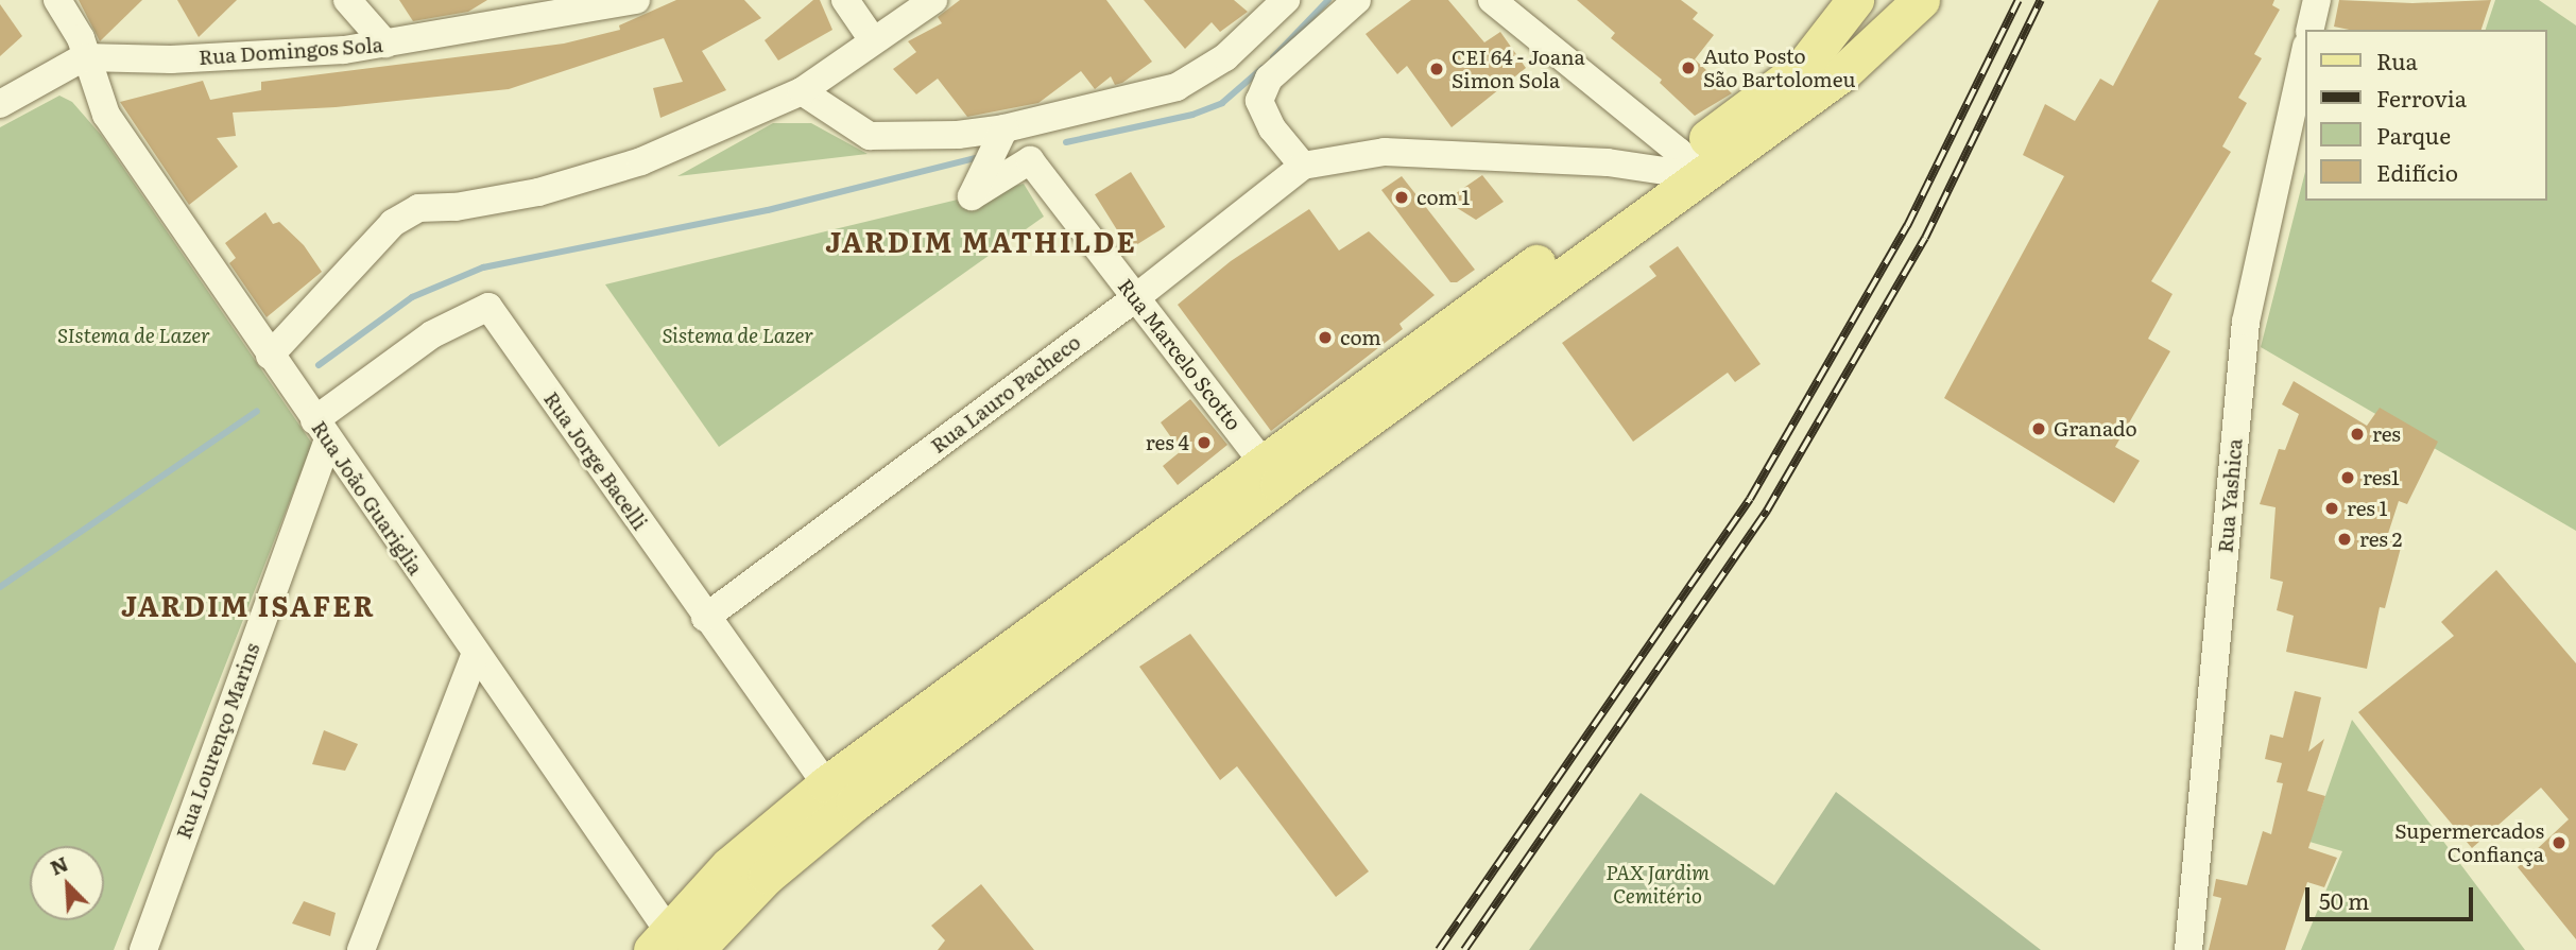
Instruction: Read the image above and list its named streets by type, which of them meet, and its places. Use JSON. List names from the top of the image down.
{
  "streets": {
    "street": [
      "Rua Domingos Sola",
      "Rua Marcelo Scotto",
      "Rua Lauro Pacheco",
      "Rua Jorge Bacelli",
      "Rua Yashica",
      "Rua João Guariglia",
      "Rua Lourenço Marins"
    ]
  },
  "crossings": [
    ["Rua Domingos Sola", "Rua João Guariglia"],
    ["Rua Marcelo Scotto", "Rua Lauro Pacheco"],
    ["Rua Lauro Pacheco", "Rua Jorge Bacelli"],
    ["Rua Jorge Bacelli", "Rua João Guariglia"],
    ["Rua Jorge Bacelli", "Rua Lourenço Marins"],
    ["Rua João Guariglia", "Rua Lourenço Marins"]
  ],
  "districts": ["JARDIM MATHILDE", "JARDIM ISAFER"],
  "parks": ["SIstema de Lazer", "Sistema de Lazer", "PAX Jardim Cemitério"],
  "places": [
    "Auto Posto São Bartolomeu",
    "CEI 64 - Joana Simon Sola",
    "com 1",
    "com",
    "Granado",
    "res",
    "res 4",
    "res1",
    "res 1",
    "res 2",
    "Supermercados Confiança"
  ],
  "legend": [
    "Rua",
    "Ferrovia",
    "Parque",
    "Edifício"
  ],
  "scale_bar": "50 m",
  "north": "top left"
}
